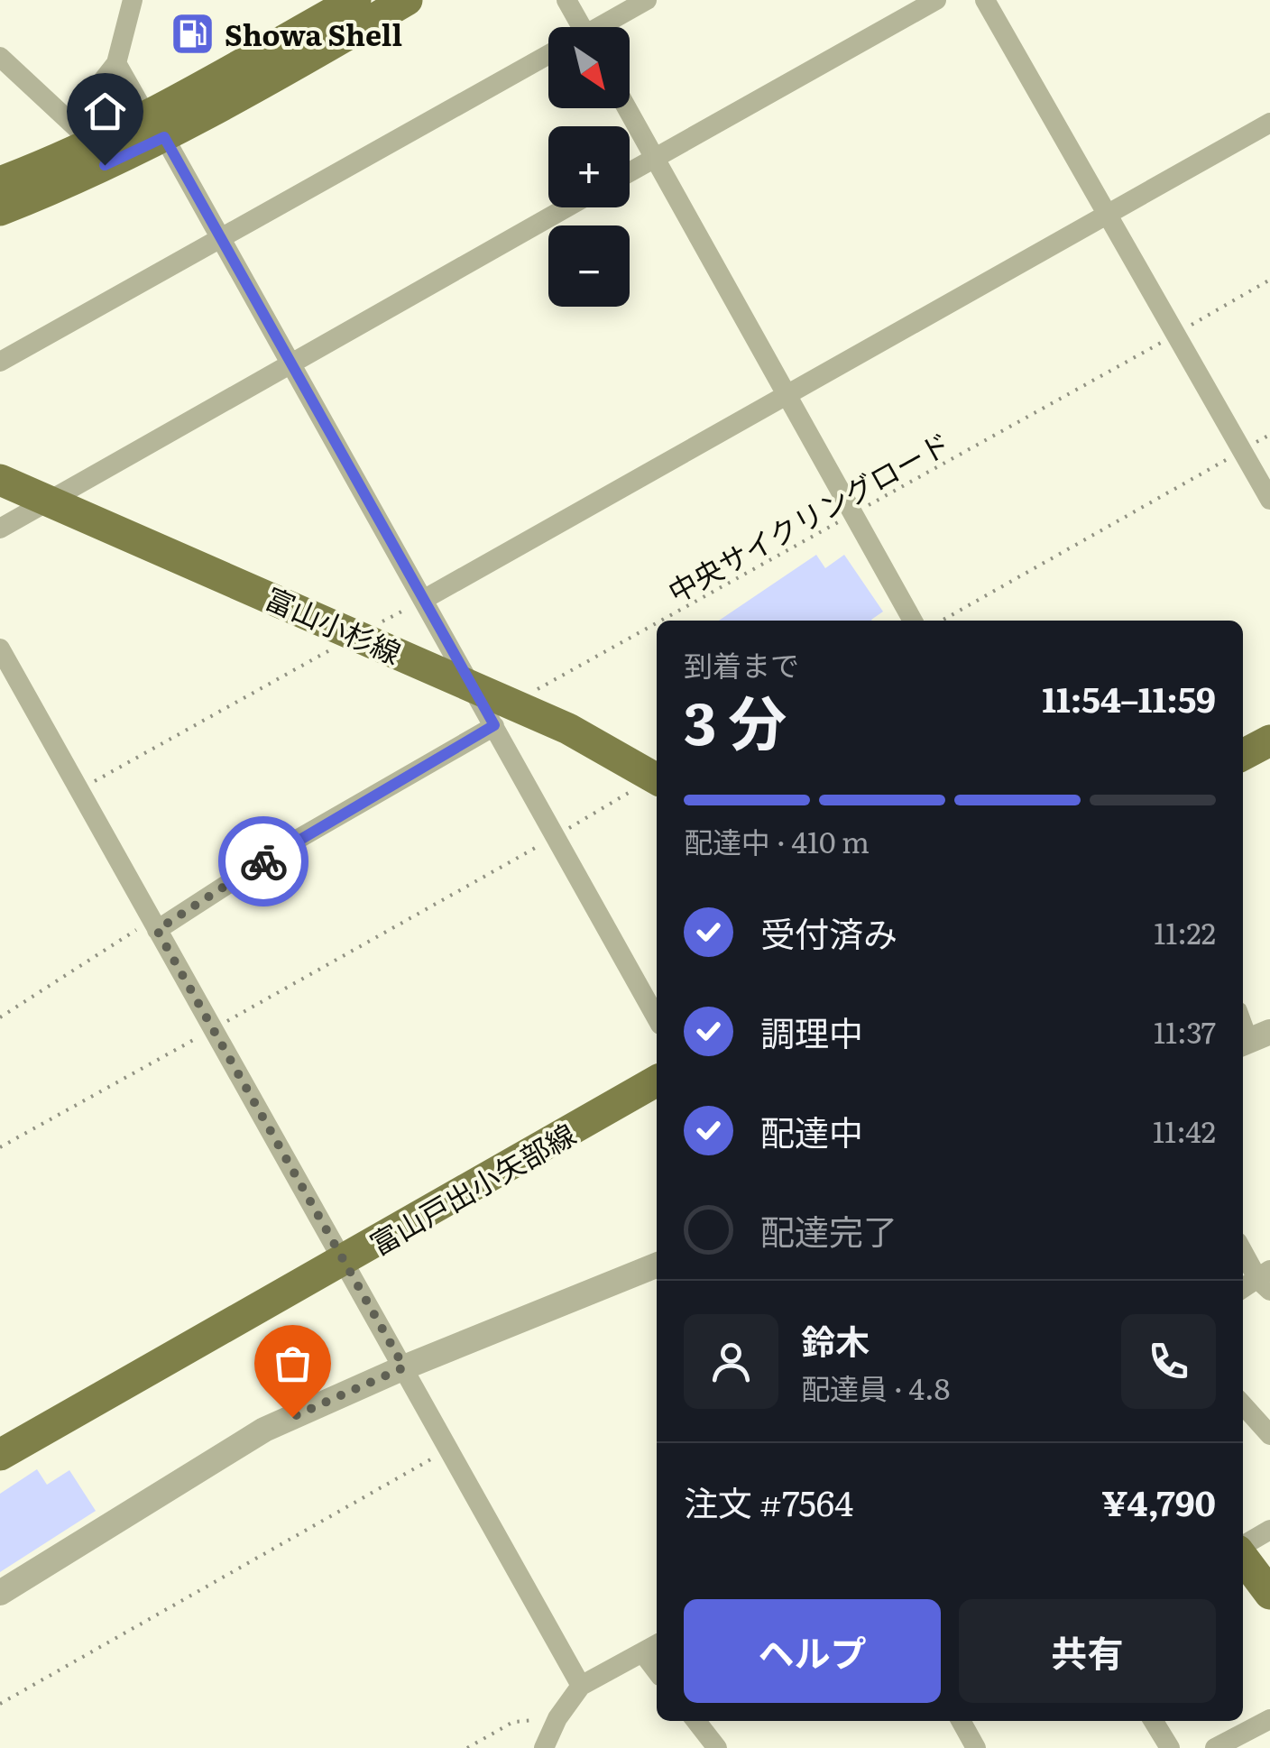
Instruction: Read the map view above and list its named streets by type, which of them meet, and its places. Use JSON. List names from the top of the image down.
{
  "streets": {
    "main road": ["富山小杉線", "富山戸出小矢部線"],
    "path": ["中央サイクリングロード"]
  },
  "crossings": [
    ["中央サイクリングロード", "富山小杉線"]
  ],
  "places": {
    "fuel station": ["Showa Shell"]
  },
  "north": "bottom right",
  "page": {
    "map_buttons": ["+", "−"],
    "heading": ["3 分", "到着まで", "11:54–11:59"],
    "panel": [
      "鈴木",
      "配達員 · 4.8",
      "注文 #7564",
      "¥4,790"
    ],
    "bar": "配達中 · 410 m",
    "list": [
      ["受付済み", "11:22"],
      ["調理中", "11:37"],
      ["配達中", "11:42"],
      "配達完了"
    ],
    "buttons": ["ヘルプ", "共有"]
  }
}
